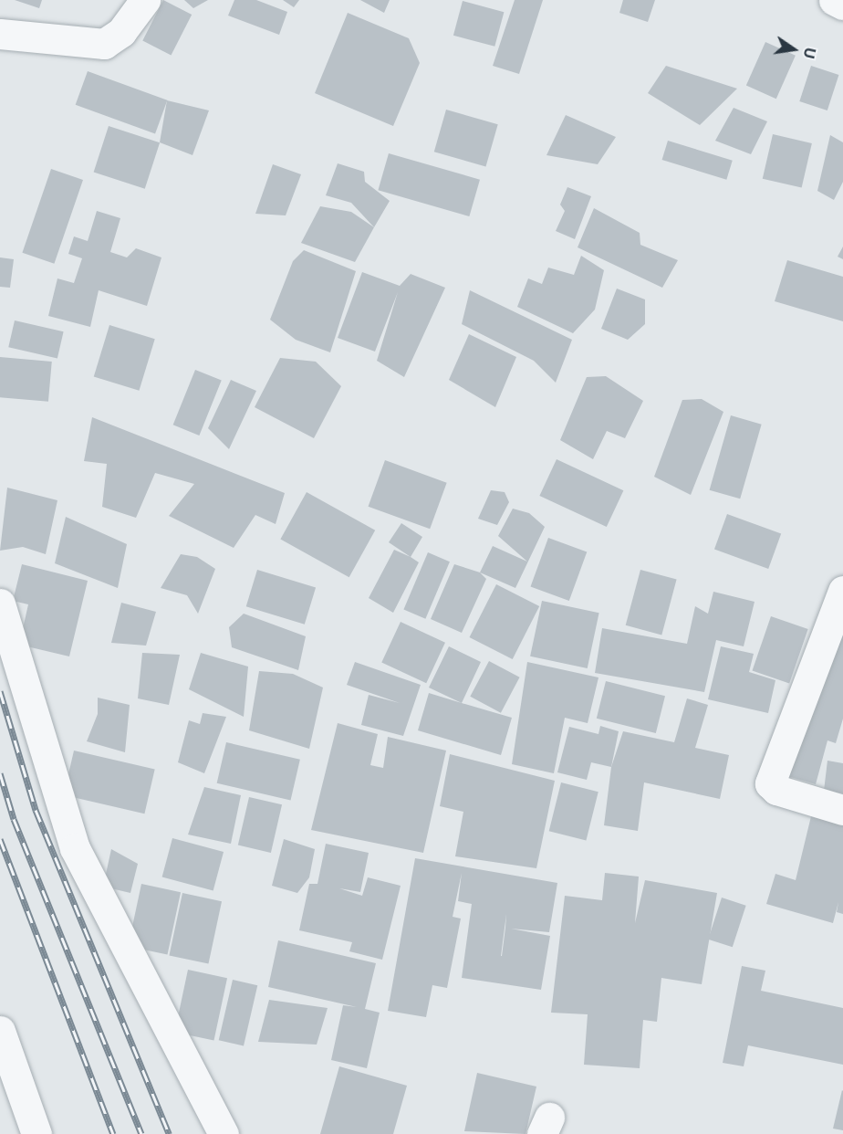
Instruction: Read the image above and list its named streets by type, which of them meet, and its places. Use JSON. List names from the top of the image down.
{
  "north": "right"
}
